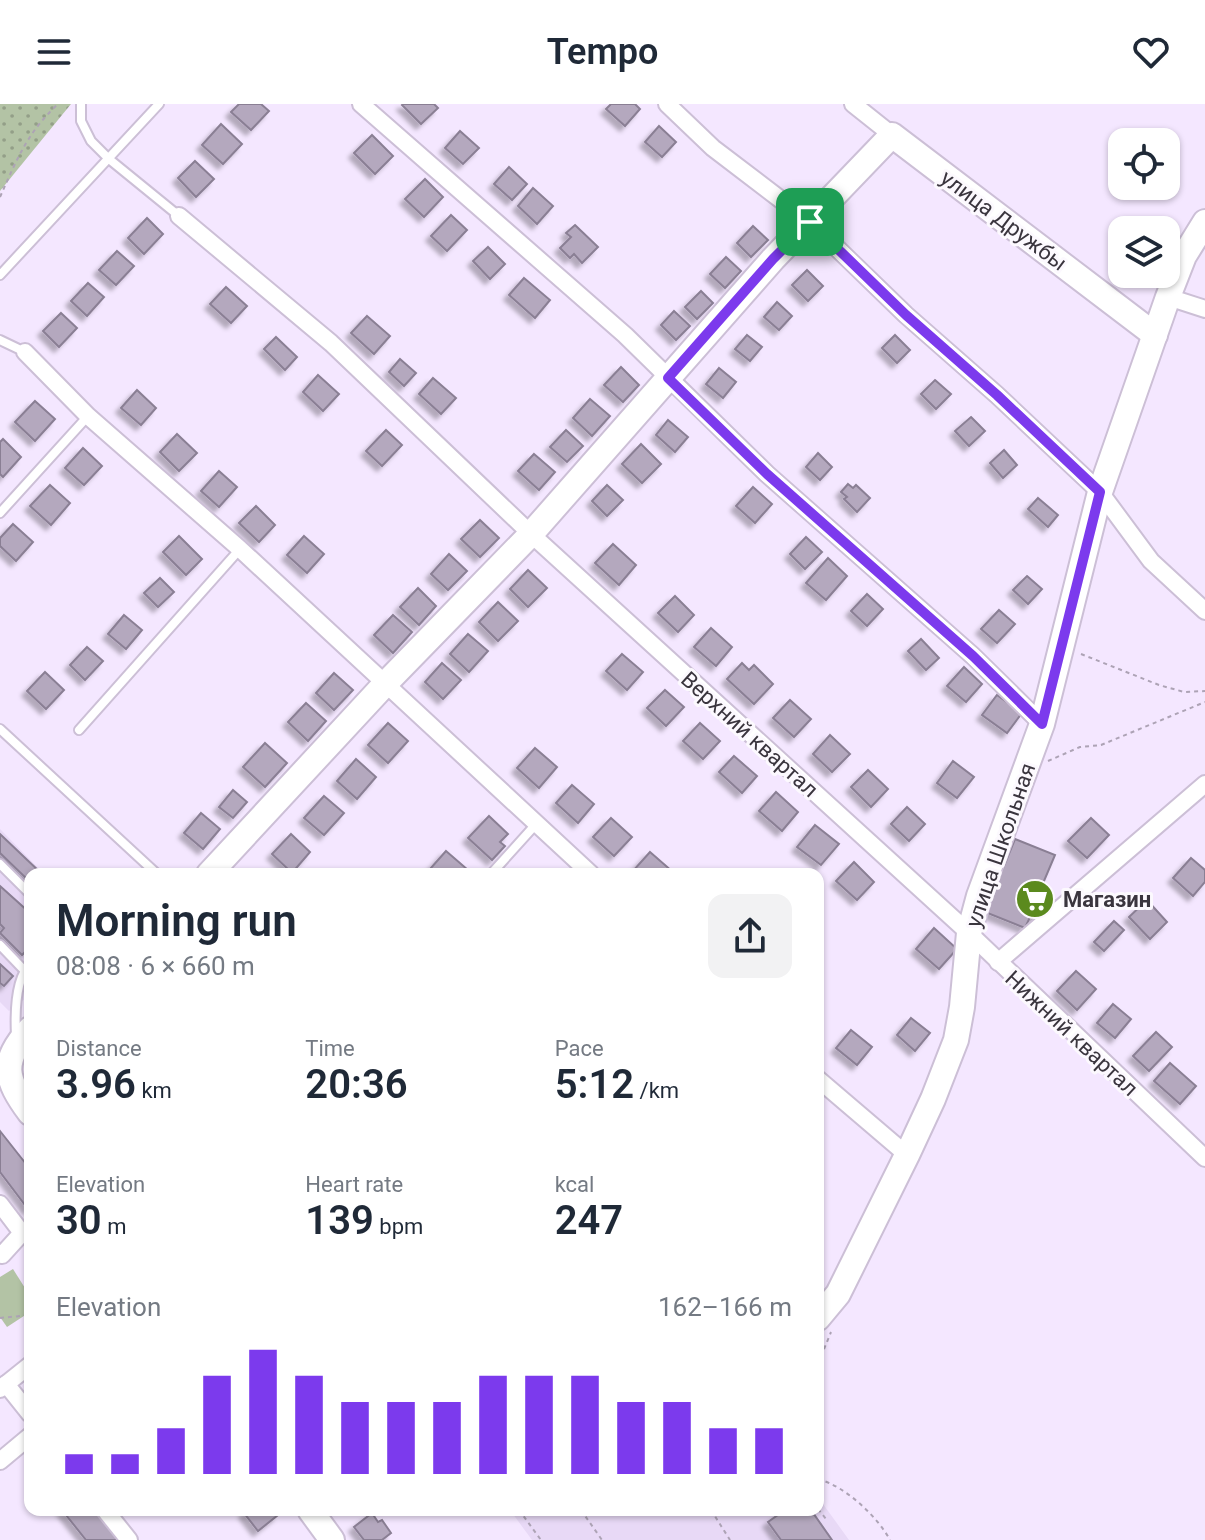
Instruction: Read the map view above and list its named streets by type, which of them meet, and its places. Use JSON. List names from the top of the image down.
{
  "streets": {
    "main road": ["улица Дружбы", "улица Школьная"],
    "street": ["Верхний квартал", "Нижний квартал"]
  },
  "crossings": [
    ["улица Дружбы", "улица Школьная"],
    ["Верхний квартал", "улица Школьная"],
    ["Верхний квартал", "Нижний квартал"]
  ],
  "places": {
    "supermarket": ["Магазин"]
  },
  "page": {
    "header": "Tempo",
    "heading": ["Morning run", "08:08 · 6 × 660 m"],
    "stats": [
      ["Distance", "3.96 km"],
      ["Time", "20:36"],
      ["Pace", "5:12 /km"],
      ["Elevation", "30 m"],
      ["Heart rate", "139 bpm"],
      ["kcal", "247"]
    ],
    "chart": ["Elevation", "162–166 m"]
  }
}
